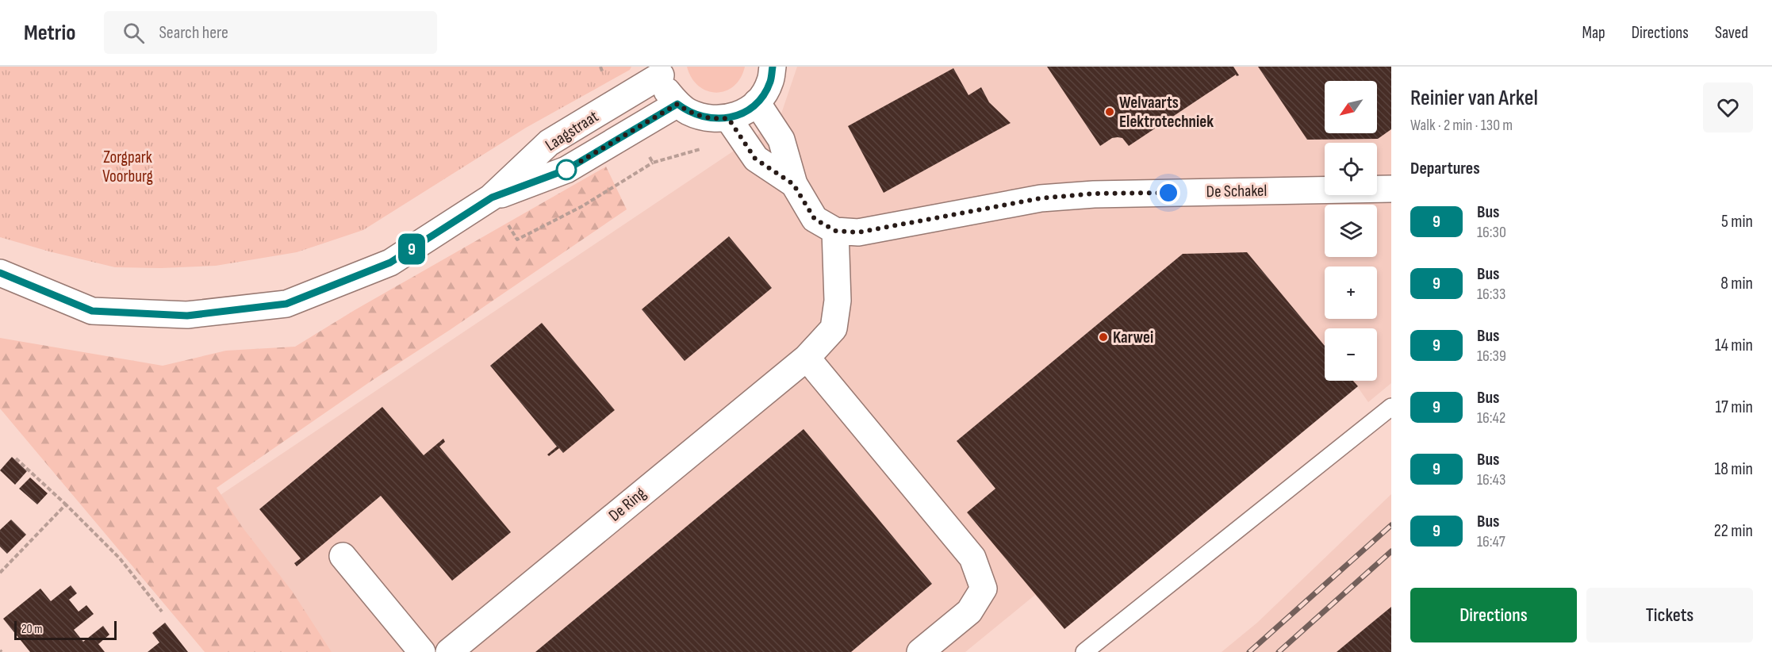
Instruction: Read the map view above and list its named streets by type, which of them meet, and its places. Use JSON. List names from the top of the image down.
{
  "streets": {
    "street": ["Laagstraat", "De Schakel", "De Ring"]
  },
  "crossings": [
    ["De Schakel", "De Ring"]
  ],
  "parks": ["Zorgpark Voorburg"],
  "places": ["Welvaarts Elektrotechniek", "Karwei"],
  "lines": ["bus line 9"],
  "scale_bar": "20 m",
  "north": "bottom left",
  "page": {
    "header": "Metrio",
    "search": "Search here",
    "nav": ["Map", "Directions", "Saved"],
    "on_map": "9",
    "heading": [
      ["Reinier van Arkel", "Walk · 2 min · 130 m"],
      "Departures"
    ],
    "map_buttons": ["+", "−"],
    "list": [
      {
        "mark": "9",
        "name": "Bus",
        "note": "16:30",
        "value": "5 min"
      },
      {
        "mark": "9",
        "name": "Bus",
        "note": "16:33",
        "value": "8 min"
      },
      {
        "mark": "9",
        "name": "Bus",
        "note": "16:39",
        "value": "14 min"
      },
      {
        "mark": "9",
        "name": "Bus",
        "note": "16:42",
        "value": "17 min"
      },
      {
        "mark": "9",
        "name": "Bus",
        "note": "16:43",
        "value": "18 min"
      },
      {
        "mark": "9",
        "name": "Bus",
        "note": "16:47",
        "value": "22 min"
      }
    ],
    "buttons": ["Directions", "Tickets"],
    "scale": "20 m"
  }
}
